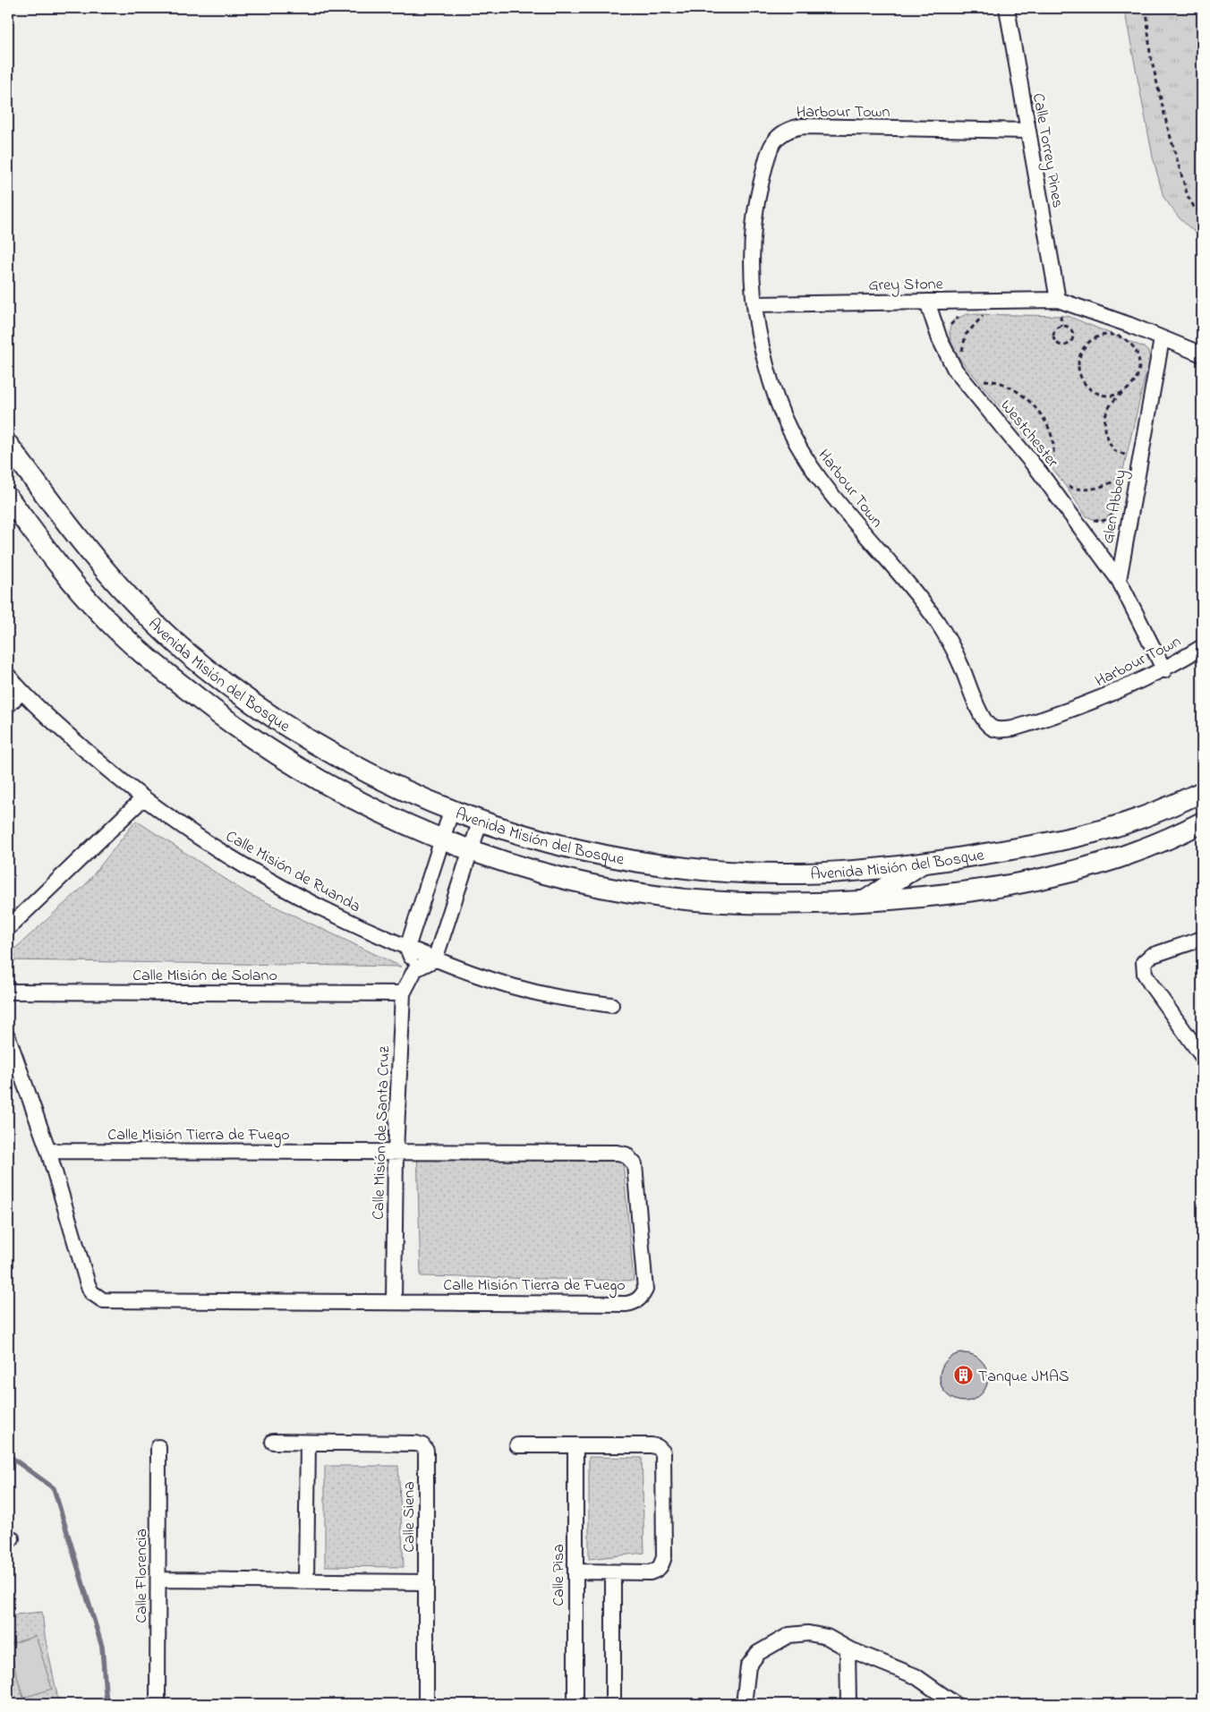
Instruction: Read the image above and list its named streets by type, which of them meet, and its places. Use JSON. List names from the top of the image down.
{
  "streets": {
    "main road": ["Avenida Misión del Bosque"],
    "street": [
      "Harbour Town",
      "Calle Torrey Pines",
      "Grey Stone",
      "Westchester",
      "Glen Abbey",
      "Calle Misión de Ruanda",
      "Calle Misión de Solano",
      "Calle Misión de Santa Cruz",
      "Calle Misión Tierra de Fuego",
      "Calle Siena",
      "Calle Pisa",
      "Calle Florencia"
    ]
  },
  "crossings": [
    ["Harbour Town", "Calle Torrey Pines"],
    ["Harbour Town", "Grey Stone"],
    ["Calle Torrey Pines", "Grey Stone"],
    ["Grey Stone", "Westchester"],
    ["Westchester", "Glen Abbey"],
    ["Calle Misión de Solano", "Calle Misión de Santa Cruz"],
    ["Calle Misión de Santa Cruz", "Calle Misión Tierra de Fuego"]
  ],
  "places": {
    "building": ["Tanque JMAS"]
  }
}
